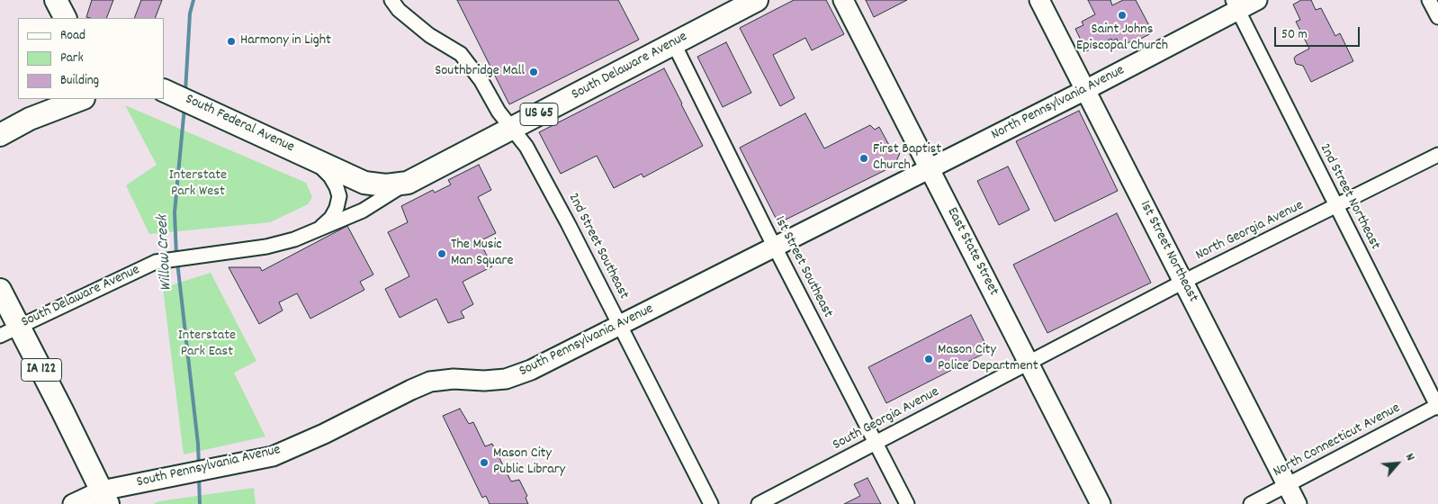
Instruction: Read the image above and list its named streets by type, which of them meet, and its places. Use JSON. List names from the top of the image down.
{
  "streets": {
    "main road": [
      "South Delaware Avenue",
      "North Pennsylvania Avenue",
      "US 65",
      "South Federal Avenue",
      "East State Street",
      "1st Street Northeast",
      "South Pennsylvania Avenue",
      "IA 122"
    ],
    "street": [
      "2nd Street Northeast",
      "North Georgia Avenue",
      "2nd Street Southeast",
      "1st Street Southeast",
      "South Georgia Avenue",
      "North Connecticut Avenue"
    ]
  },
  "crossings": [
    ["South Delaware Avenue", "South Federal Avenue"],
    ["South Delaware Avenue", "2nd Street Southeast"],
    ["South Delaware Avenue", "1st Street Southeast"],
    ["South Delaware Avenue", "IA 122"],
    ["North Pennsylvania Avenue", "2nd Street Northeast"],
    ["North Pennsylvania Avenue", "East State Street"],
    ["North Pennsylvania Avenue", "1st Street Northeast"],
    ["North Pennsylvania Avenue", "South Pennsylvania Avenue"],
    ["2nd Street Northeast", "North Georgia Avenue"],
    ["2nd Street Northeast", "North Connecticut Avenue"],
    ["North Georgia Avenue", "East State Street"],
    ["North Georgia Avenue", "1st Street Northeast"],
    ["North Georgia Avenue", "South Georgia Avenue"],
    ["2nd Street Southeast", "South Pennsylvania Avenue"],
    ["East State Street", "South Pennsylvania Avenue"],
    ["East State Street", "South Georgia Avenue"],
    ["1st Street Northeast", "North Connecticut Avenue"],
    ["1st Street Southeast", "South Pennsylvania Avenue"],
    ["1st Street Southeast", "South Georgia Avenue"],
    ["South Pennsylvania Avenue", "IA 122"]
  ],
  "water": ["Willow Creek"],
  "parks": ["Interstate Park West", "Interstate Park East"],
  "places": [
    "Saint Johns Episcopal Church",
    "Harmony in Light",
    "Southbridge Mall",
    "First Baptist Church",
    "The Music Man Square",
    "Mason City Police Department",
    "Mason City Public Library"
  ],
  "legend": ["Road", "Park", "Building"],
  "scale_bar": "50 m",
  "north": "top right"
}
